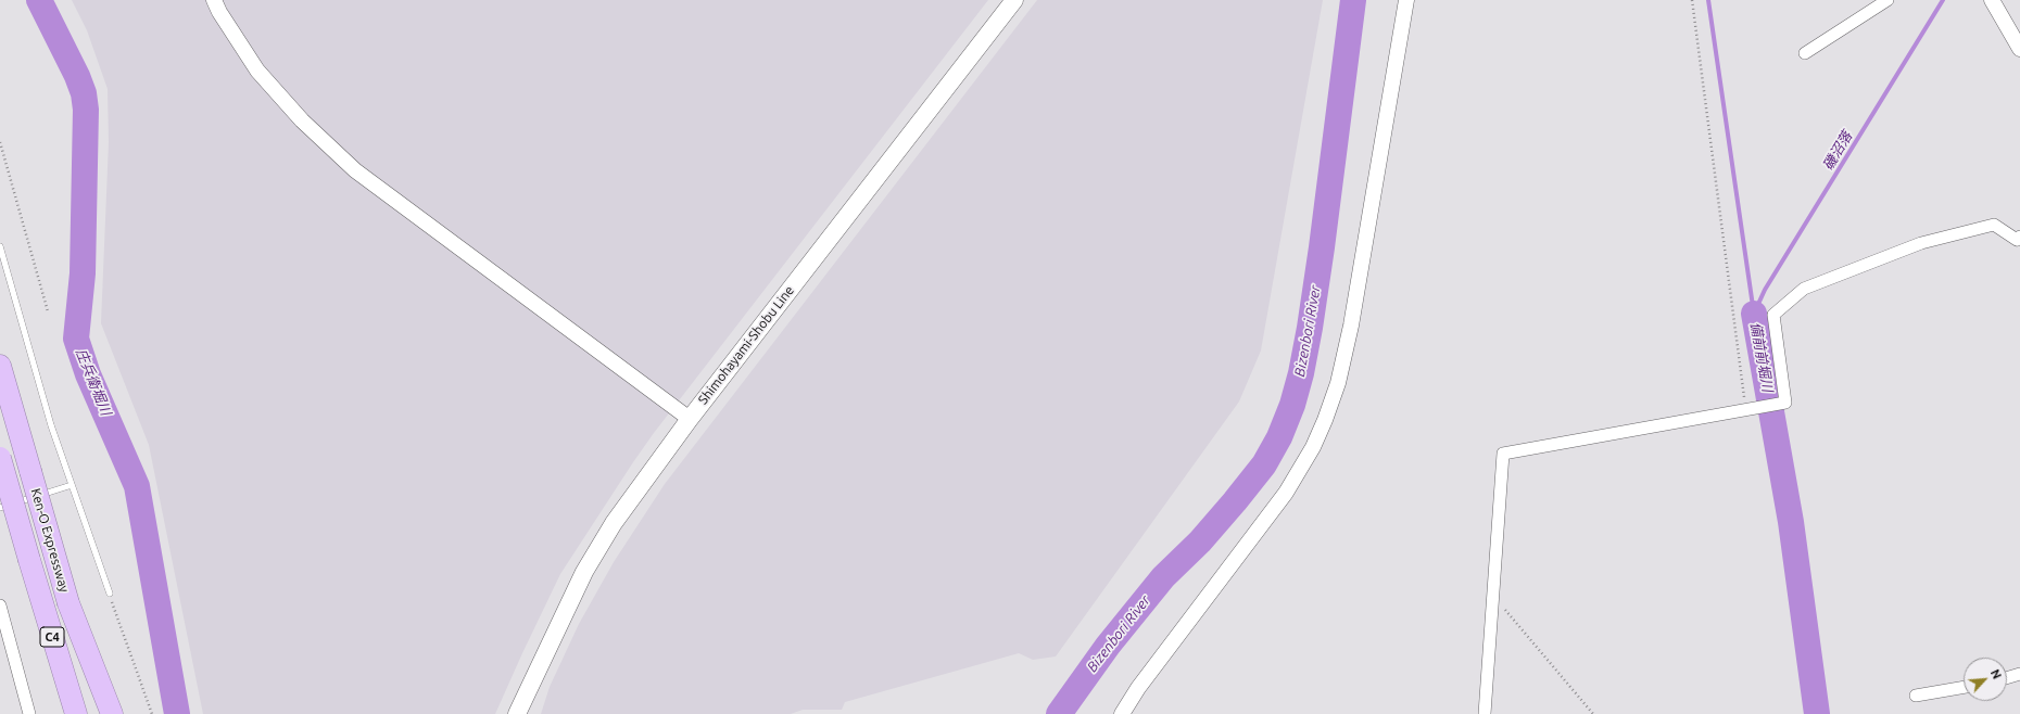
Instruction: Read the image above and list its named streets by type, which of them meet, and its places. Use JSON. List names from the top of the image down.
{
  "streets": {
    "highway": ["Ken-O Expressway", "C4"],
    "main road": ["Shimohayami-Shobu Line"]
  },
  "water": [
    "磯沼落",
    "Bizenbori River",
    "備前前堀川",
    "庄兵衛堀川"
  ],
  "north": "top right"
}
